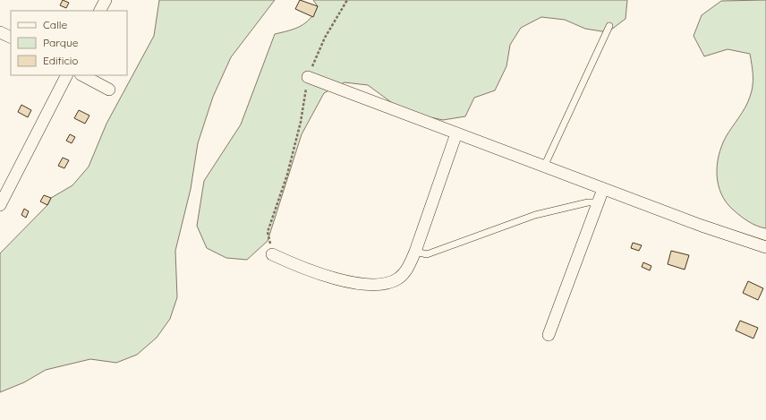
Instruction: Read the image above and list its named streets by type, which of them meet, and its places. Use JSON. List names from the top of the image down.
{
  "legend": ["Calle", "Parque", "Edificio"]
}
